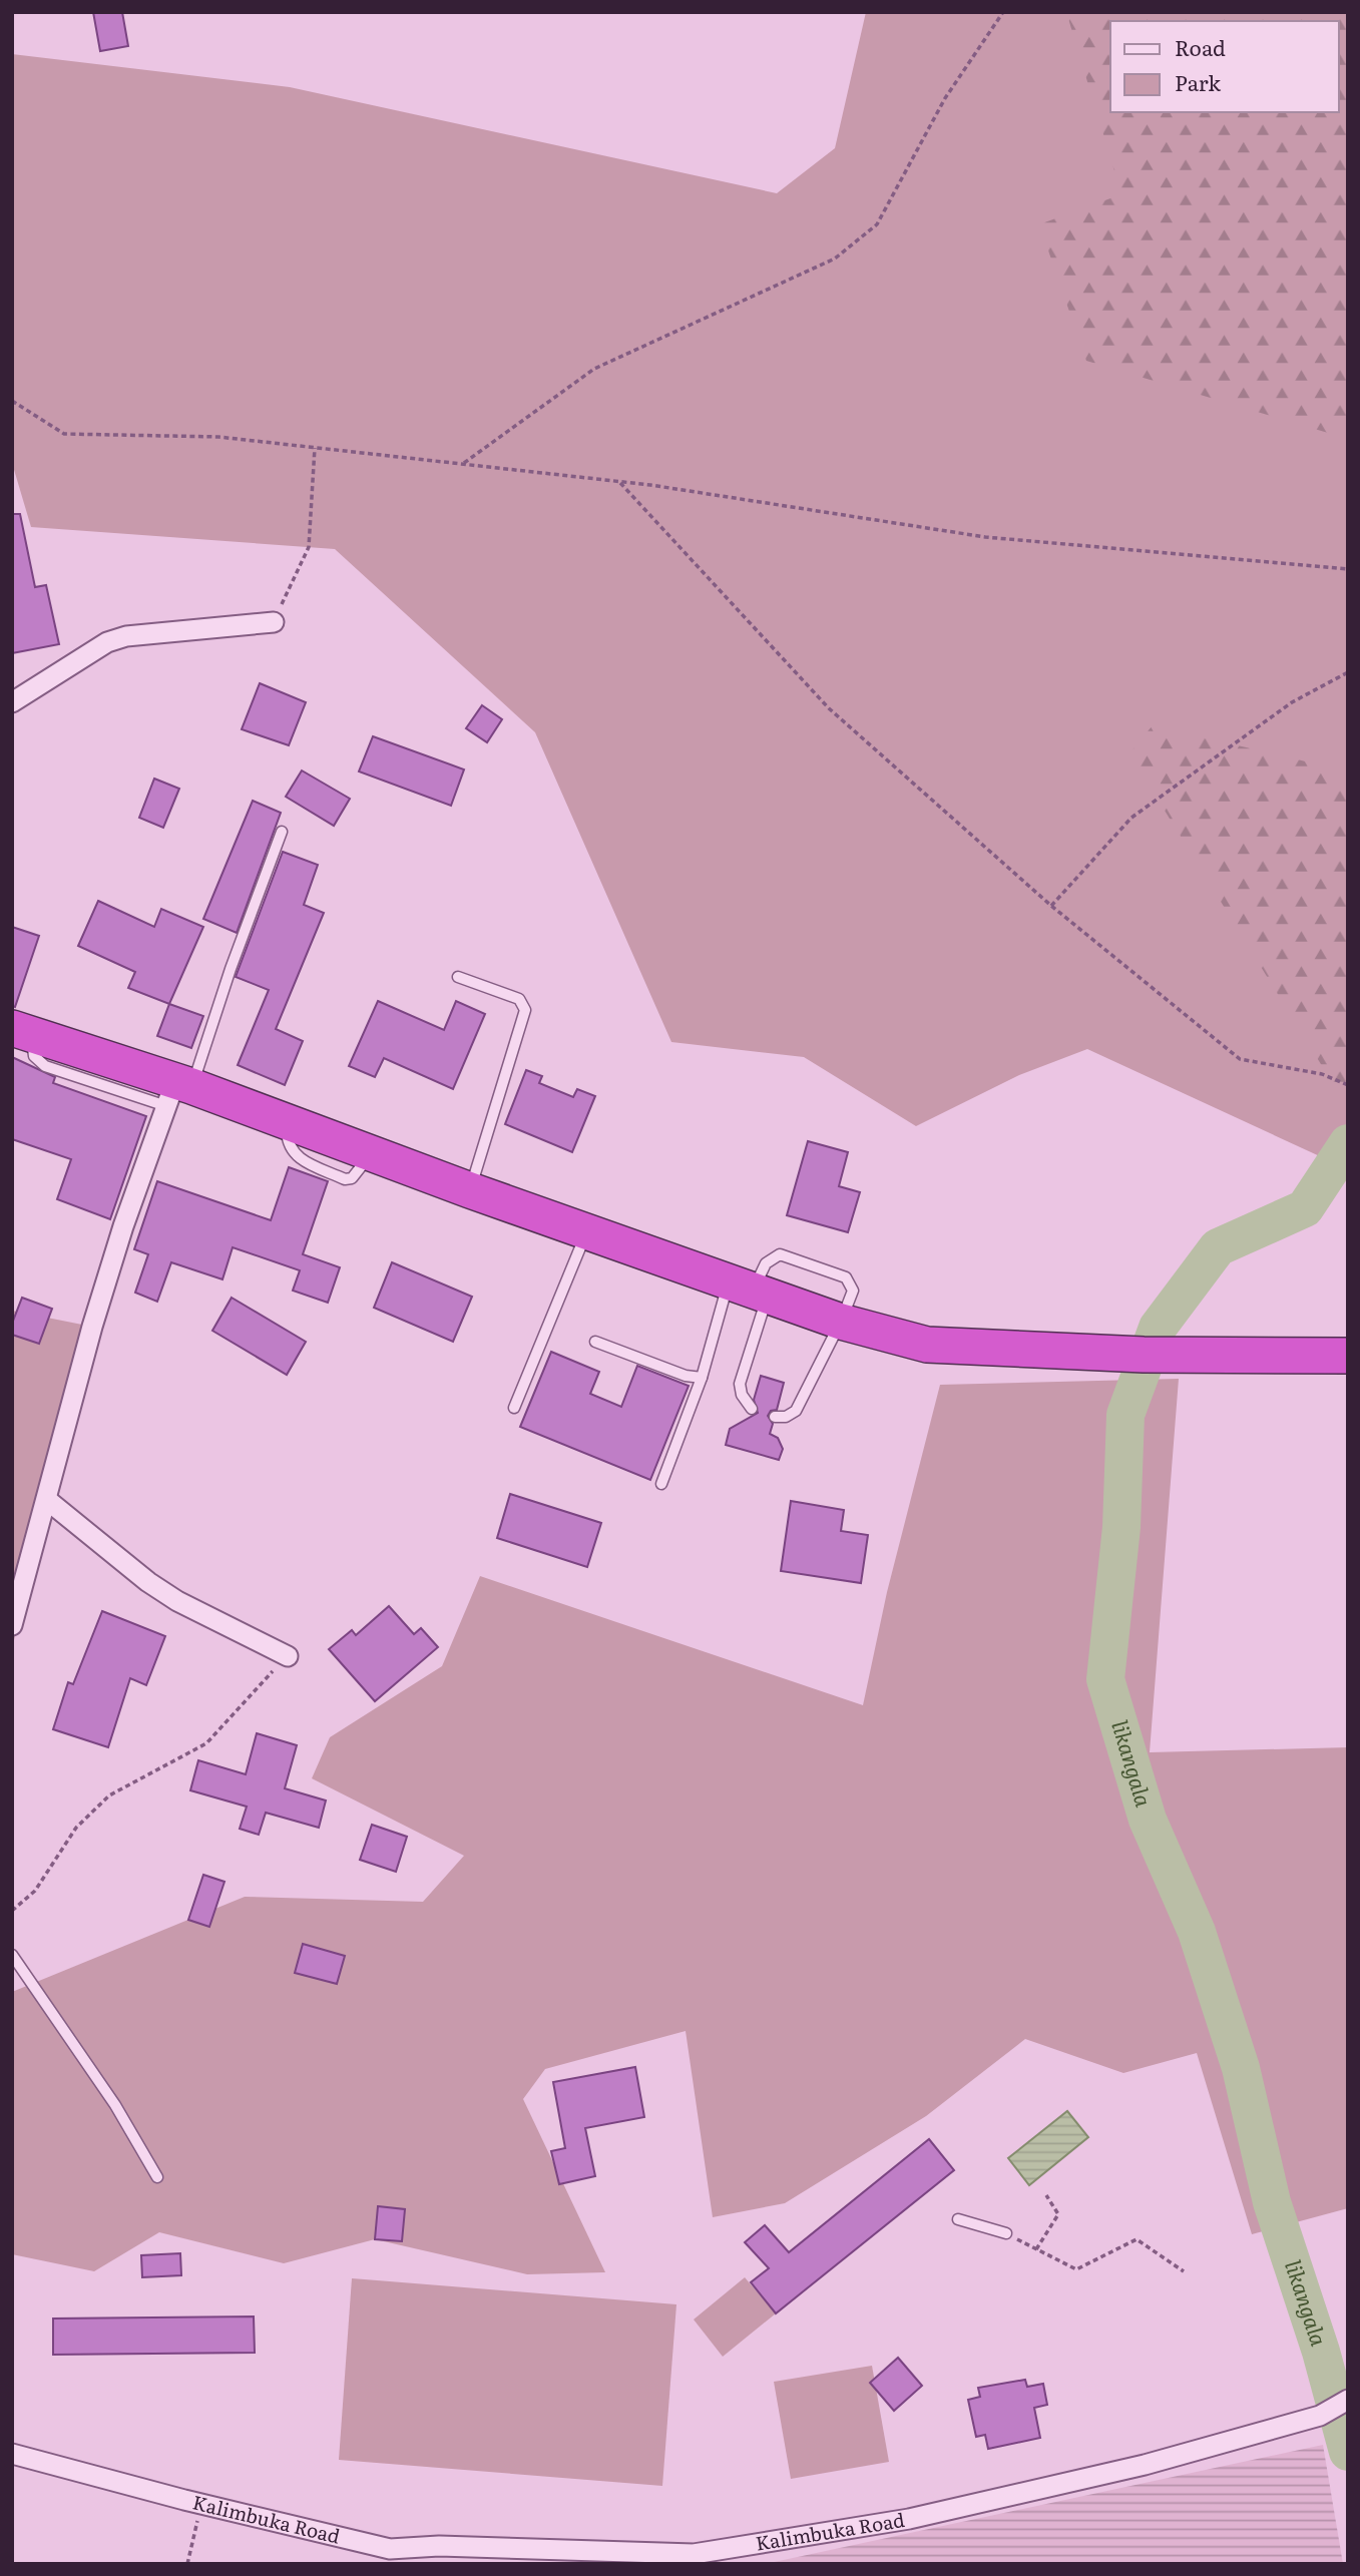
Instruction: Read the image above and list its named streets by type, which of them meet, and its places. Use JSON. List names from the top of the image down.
{
  "streets": {
    "street": ["Kalimbuka Road"]
  },
  "water": ["likangala"],
  "legend": ["Road", "Park"]
}
